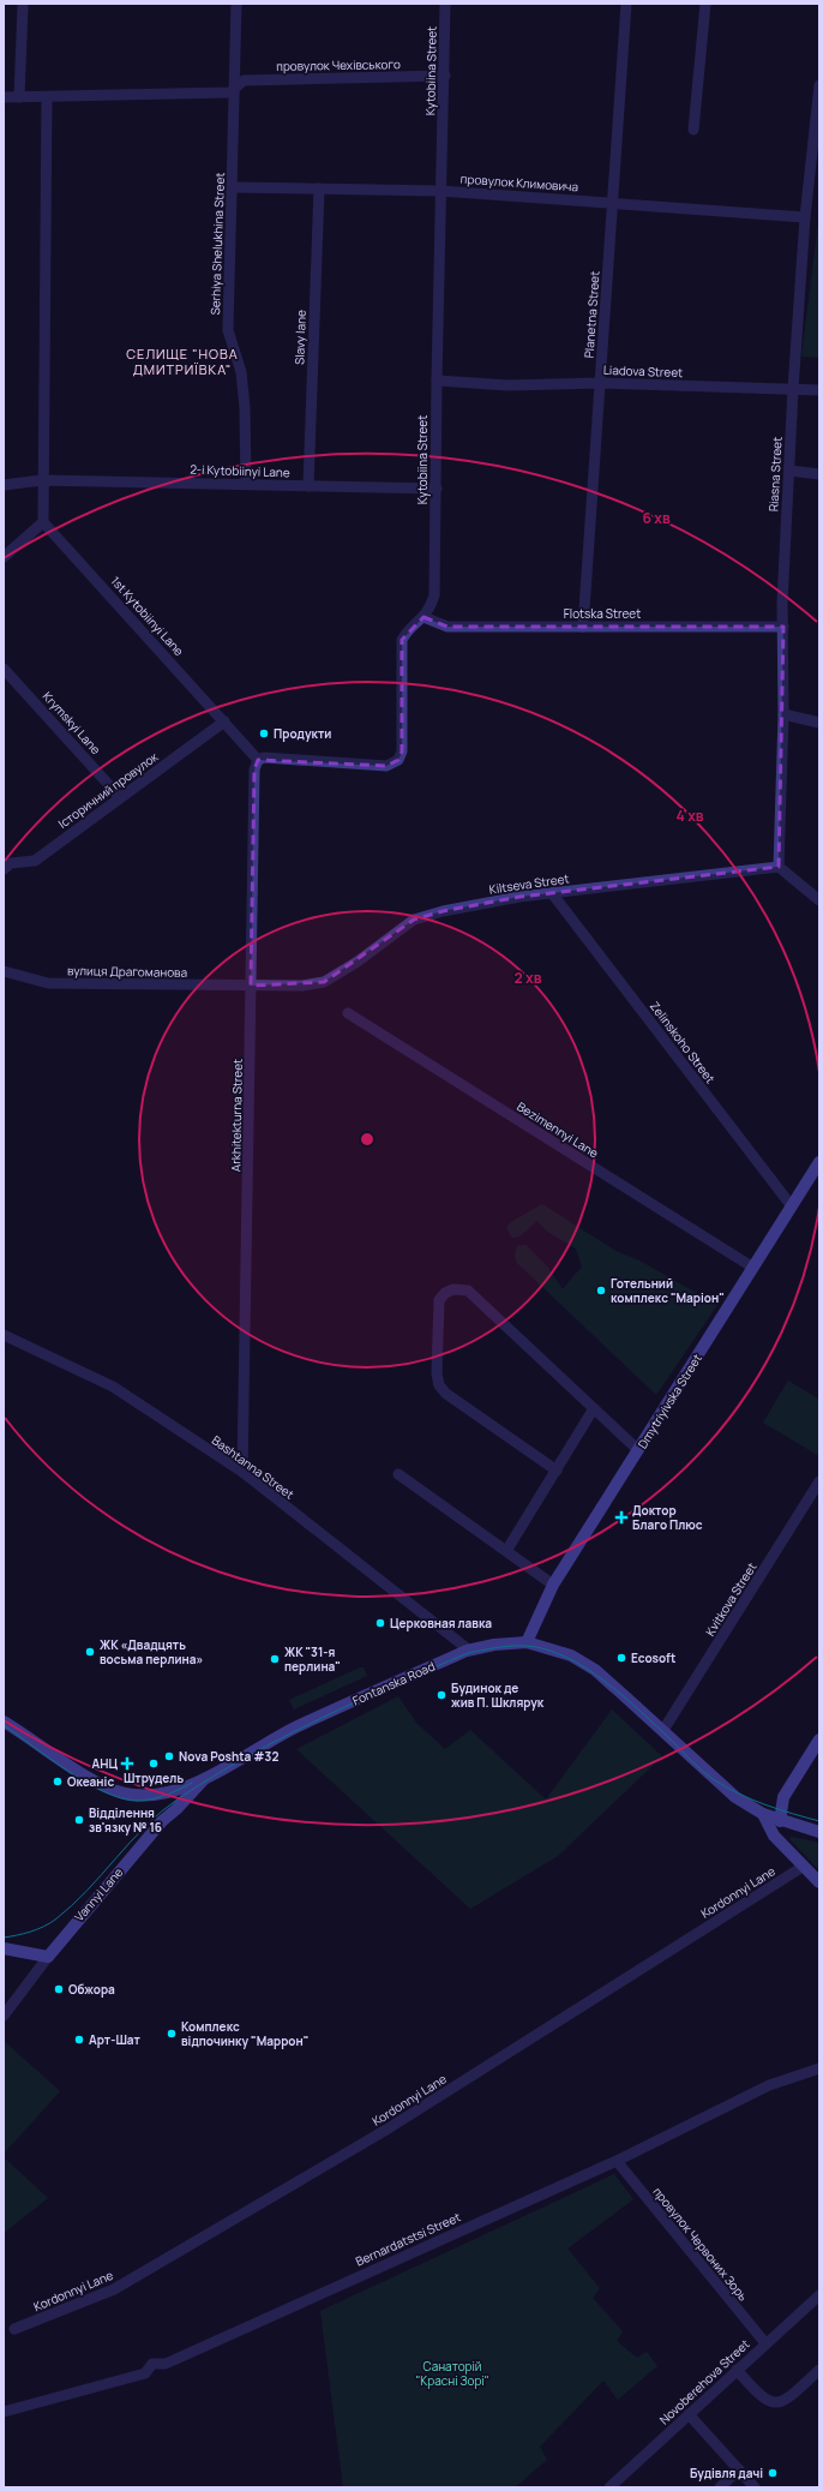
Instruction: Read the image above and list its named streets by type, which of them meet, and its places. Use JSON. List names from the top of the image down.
{
  "streets": {
    "main road": ["Dmytriyivska Street", "Fontanska Road", "Vannyi Lane"],
    "street": [
      "провулок Чехівського",
      "Kytobiina Street",
      "провулок Климовича",
      "Serhiya Shelukhina Street",
      "Planetna Street",
      "Slavy lane",
      "Liadova Street",
      "2-i Kytobiinyi Lane",
      "Riasna Street",
      "Flotska Street",
      "1st Kytobiinyi Lane",
      "Krymskyi Lane",
      "Історичний провулок",
      "Kiltseva Street",
      "вулиця Драгоманова",
      "Zelinskoho Street",
      "Arkhitekturna Street",
      "Bezimennyi Lane",
      "Bashtanna Street",
      "Kvitkova Street",
      "Kordonnyi Lane",
      "Bernardatstsi Street",
      "провулок Червоних Зорь",
      "Novoberehova Street"
    ]
  },
  "crossings": [
    ["провулок Чехівського", "Kytobiina Street"],
    ["провулок Чехівського", "Serhiya Shelukhina Street"],
    ["Kytobiina Street", "провулок Климовича"],
    ["Kytobiina Street", "Liadova Street"],
    ["Kytobiina Street", "2-i Kytobiinyi Lane"],
    ["Kytobiina Street", "Flotska Street"],
    ["Kytobiina Street", "1st Kytobiinyi Lane"],
    ["Kytobiina Street", "Arkhitekturna Street"],
    ["провулок Климовича", "Serhiya Shelukhina Street"],
    ["провулок Климовича", "Planetna Street"],
    ["провулок Климовича", "Slavy lane"],
    ["провулок Климовича", "Riasna Street"],
    ["Serhiya Shelukhina Street", "2-i Kytobiinyi Lane"],
    ["Planetna Street", "Liadova Street"],
    ["Planetna Street", "Flotska Street"],
    ["Slavy lane", "2-i Kytobiinyi Lane"],
    ["Liadova Street", "Riasna Street"],
    ["Riasna Street", "Flotska Street"],
    ["Riasna Street", "Kiltseva Street"],
    ["1st Kytobiinyi Lane", "Історичний провулок"],
    ["1st Kytobiinyi Lane", "Arkhitekturna Street"],
    ["Krymskyi Lane", "Історичний провулок"],
    ["Kiltseva Street", "вулиця Драгоманова"],
    ["Kiltseva Street", "Zelinskoho Street"],
    ["Kiltseva Street", "Arkhitekturna Street"],
    ["вулиця Драгоманова", "Arkhitekturna Street"],
    ["Zelinskoho Street", "Dmytriyivska Street"],
    ["Arkhitekturna Street", "Bashtanna Street"],
    ["Bezimennyi Lane", "Dmytriyivska Street"],
    ["Dmytriyivska Street", "Fontanska Road"],
    ["Bashtanna Street", "Fontanska Road"],
    ["Kvitkova Street", "Fontanska Road"],
    ["Fontanska Road", "Vannyi Lane"],
    ["Bernardatstsi Street", "провулок Червоних Зорь"],
    ["провулок Червоних Зорь", "Novoberehova Street"]
  ],
  "districts": ["СЕЛИЩЕ \"НОВА ДМИТРИЇВКА\""],
  "parks": ["Санаторій \"Красні Зорі\""],
  "places": {
    "other": [
      "Продукти",
      "Готельний комплекс \"Маріон\"",
      "Церковная лавка",
      "ЖК «Двадцять восьма перлина»",
      "Ecosoft",
      "ЖК \"31-я перлина\"",
      "Будинок де жив П. Шклярук",
      "Nova Poshta #32",
      "Штрудель",
      "Океаніс",
      "Відділення зв'язку № 16",
      "Обжора",
      "Комплекс відпочинку \"Маррон\"",
      "Арт-Шат",
      "Будівля дачі"
    ],
    "health": ["Доктор Благо Плюс", "АНЦ"]
  },
  "rings": ["6 хв", "4 хв", "2 хв"]
}
